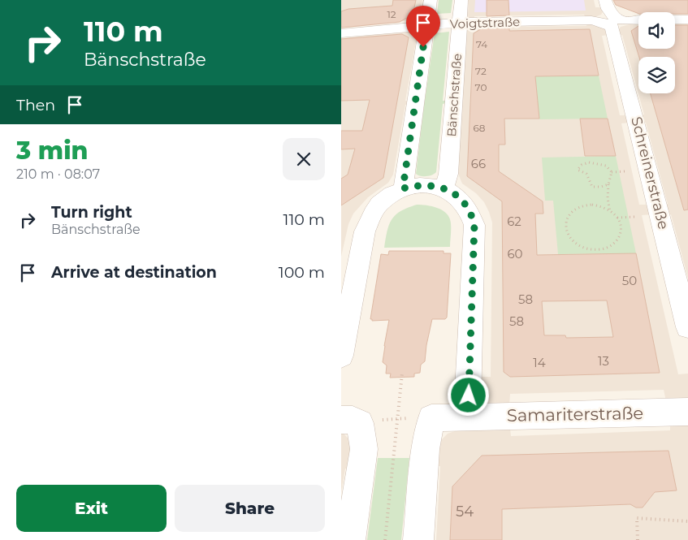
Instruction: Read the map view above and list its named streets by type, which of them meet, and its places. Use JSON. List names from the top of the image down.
{
  "streets": {
    "street": [
      "Voigtstraße",
      "Bänschstraße",
      "Schreinerstraße",
      "Samariterstraße"
    ]
  },
  "crossings": [
    ["Voigtstraße", "Bänschstraße"],
    ["Voigtstraße", "Schreinerstraße"]
  ],
  "house_numbers": [
    "12",
    "74",
    "72",
    "70",
    "68",
    "66",
    "62",
    "60",
    "50",
    "58",
    "58",
    "13",
    "14",
    "54"
  ],
  "page": {
    "turn": ["110 m", "Bänschstraße"],
    "then": "Then",
    "heading": ["3 min", "210 m · 08:07"],
    "list": [
      {
        "name": "Turn right",
        "note": "Bänschstraße",
        "value": "110 m"
      },
      {
        "name": "Arrive at destination",
        "value": "100 m"
      }
    ],
    "buttons": ["Exit", "Share"]
  }
}
